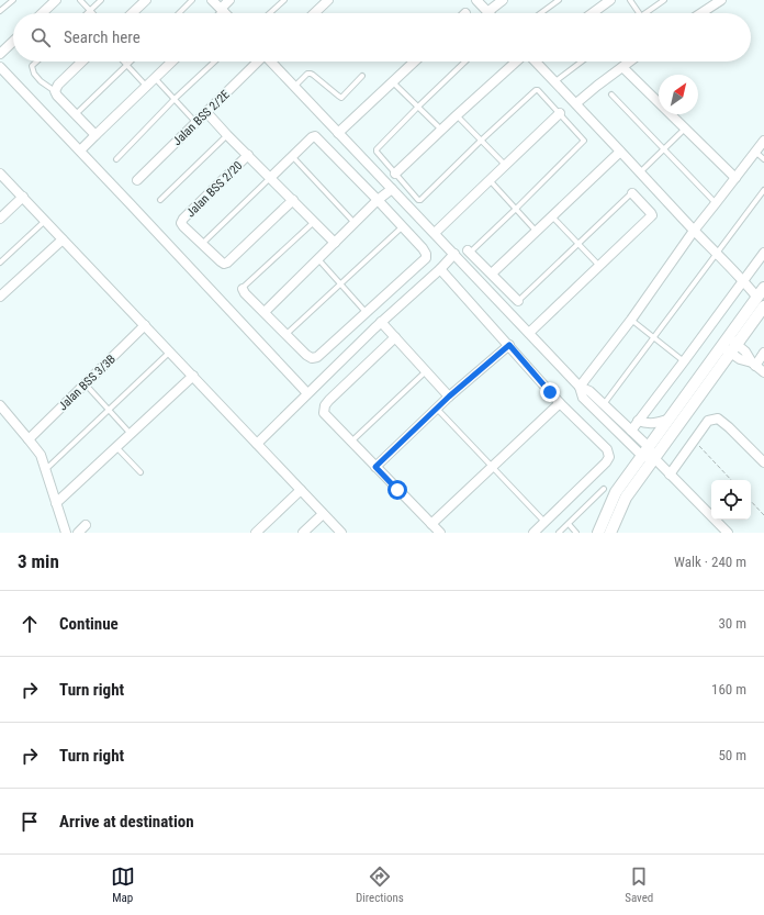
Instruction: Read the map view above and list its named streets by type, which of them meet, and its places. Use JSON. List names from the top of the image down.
{
  "streets": {
    "street": ["Jalan BSS 2/2E", "Jalan BSS 2/20", "Jalan BSS 3/3B"]
  },
  "north": "top right",
  "page": {
    "search": "Search here",
    "heading": ["3 min", "Walk · 240 m"],
    "list": [
      ["Continue", "30 m"],
      ["Turn right", "160 m"],
      ["Turn right", "50 m"],
      "Arrive at destination"
    ],
    "nav": ["Map", "Directions", "Saved"]
  }
}
